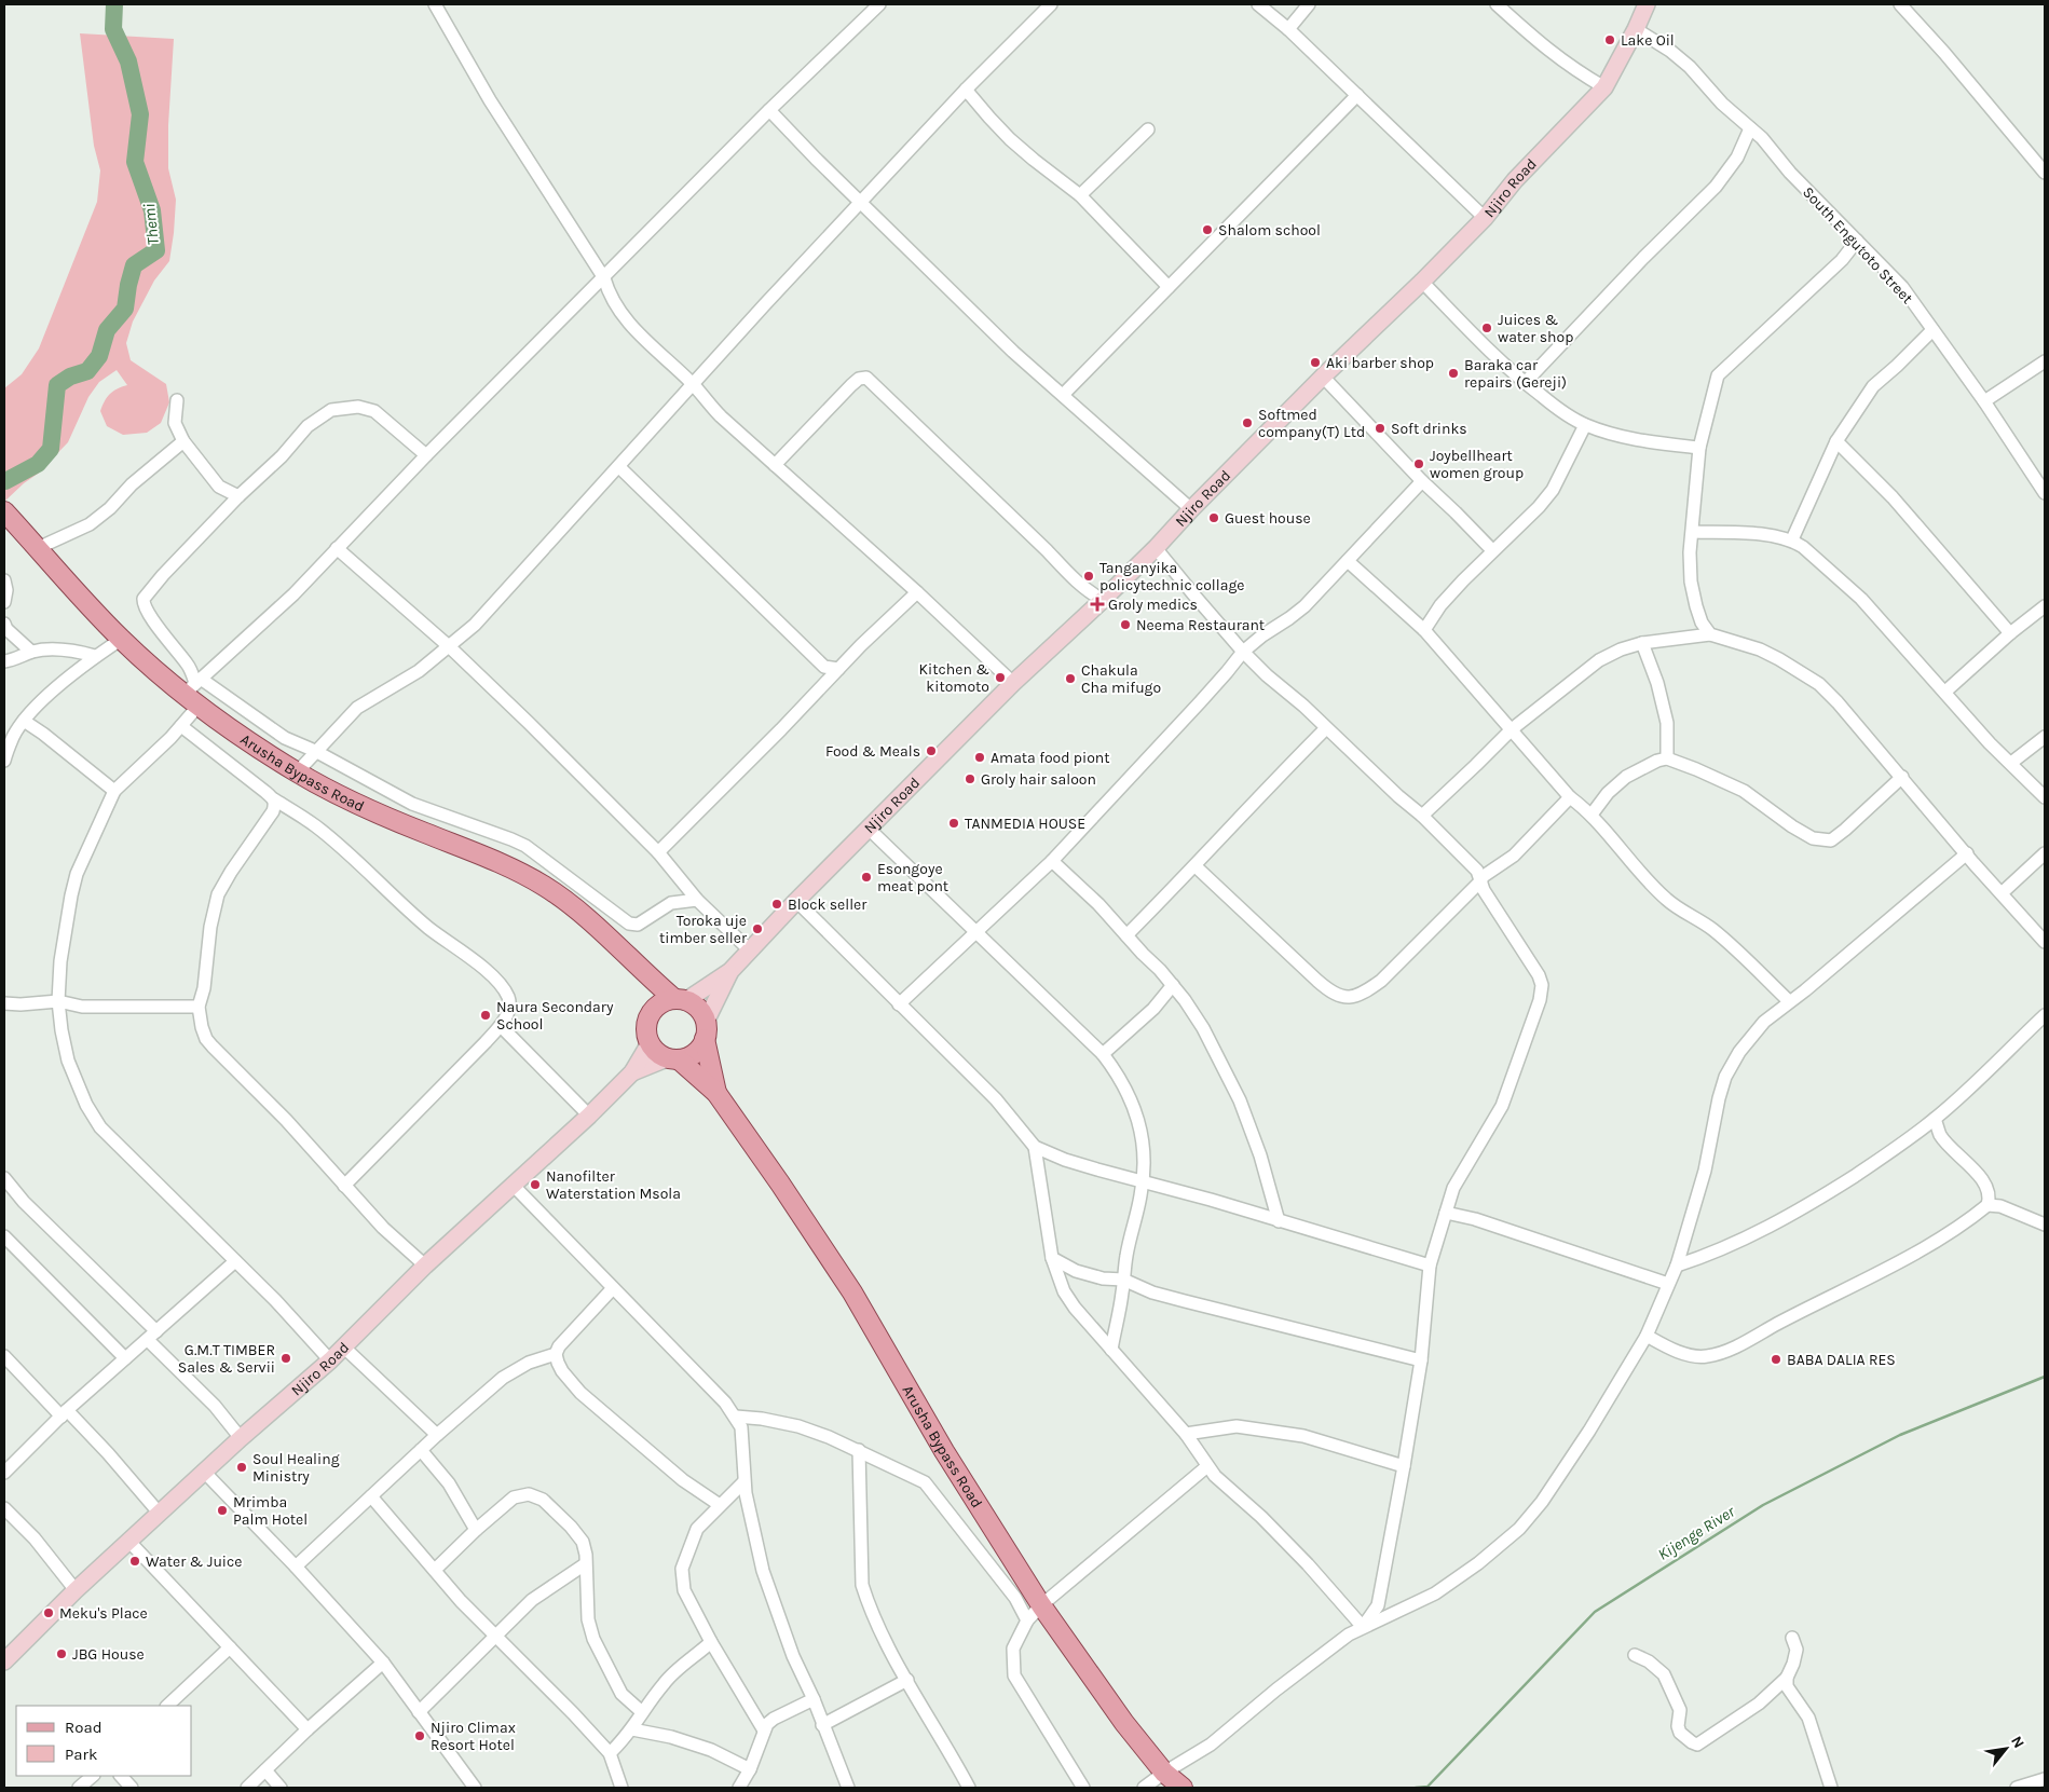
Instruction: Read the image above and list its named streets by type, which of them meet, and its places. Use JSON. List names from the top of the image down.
{
  "streets": {
    "main road": ["Arusha Bypass Road"],
    "street": ["Njiro Road", "South Engutoto Street"]
  },
  "crossings": [
    ["Njiro Road", "South Engutoto Street"],
    ["Njiro Road", "Arusha Bypass Road"]
  ],
  "water": ["Themi", "Kijenge River"],
  "places": {
    "other": [
      "Lake Oil",
      "Shalom school",
      "Juices & water shop",
      "Aki barber shop",
      "Baraka car repairs (Gereji)",
      "Softmed company(T) Ltd",
      "Soft drinks",
      "Joybellheart women group",
      "Guest house",
      "Tanganyika policytechnic collage",
      "Neema Restaurant",
      "Kitchen & kitomoto",
      "Chakula Cha mifugo",
      "Food & Meals",
      "Amata food piont",
      "Groly hair saloon",
      "TANMEDIA HOUSE",
      "Esongoye meat pont",
      "Block seller",
      "Toroka uje timber seller",
      "Naura Secondary School",
      "Nanofilter Waterstation Msola",
      "G.M.T TIMBER Sales & Servii",
      "BABA DALIA RES",
      "Soul Healing Ministry",
      "Mrimba Palm Hotel",
      "Water & Juice",
      "Meku's Place",
      "JBG House",
      "Njiro Climax Resort Hotel"
    ],
    "health": ["Groly medics"]
  },
  "legend": ["Road", "Park"],
  "north": "top right"
}
